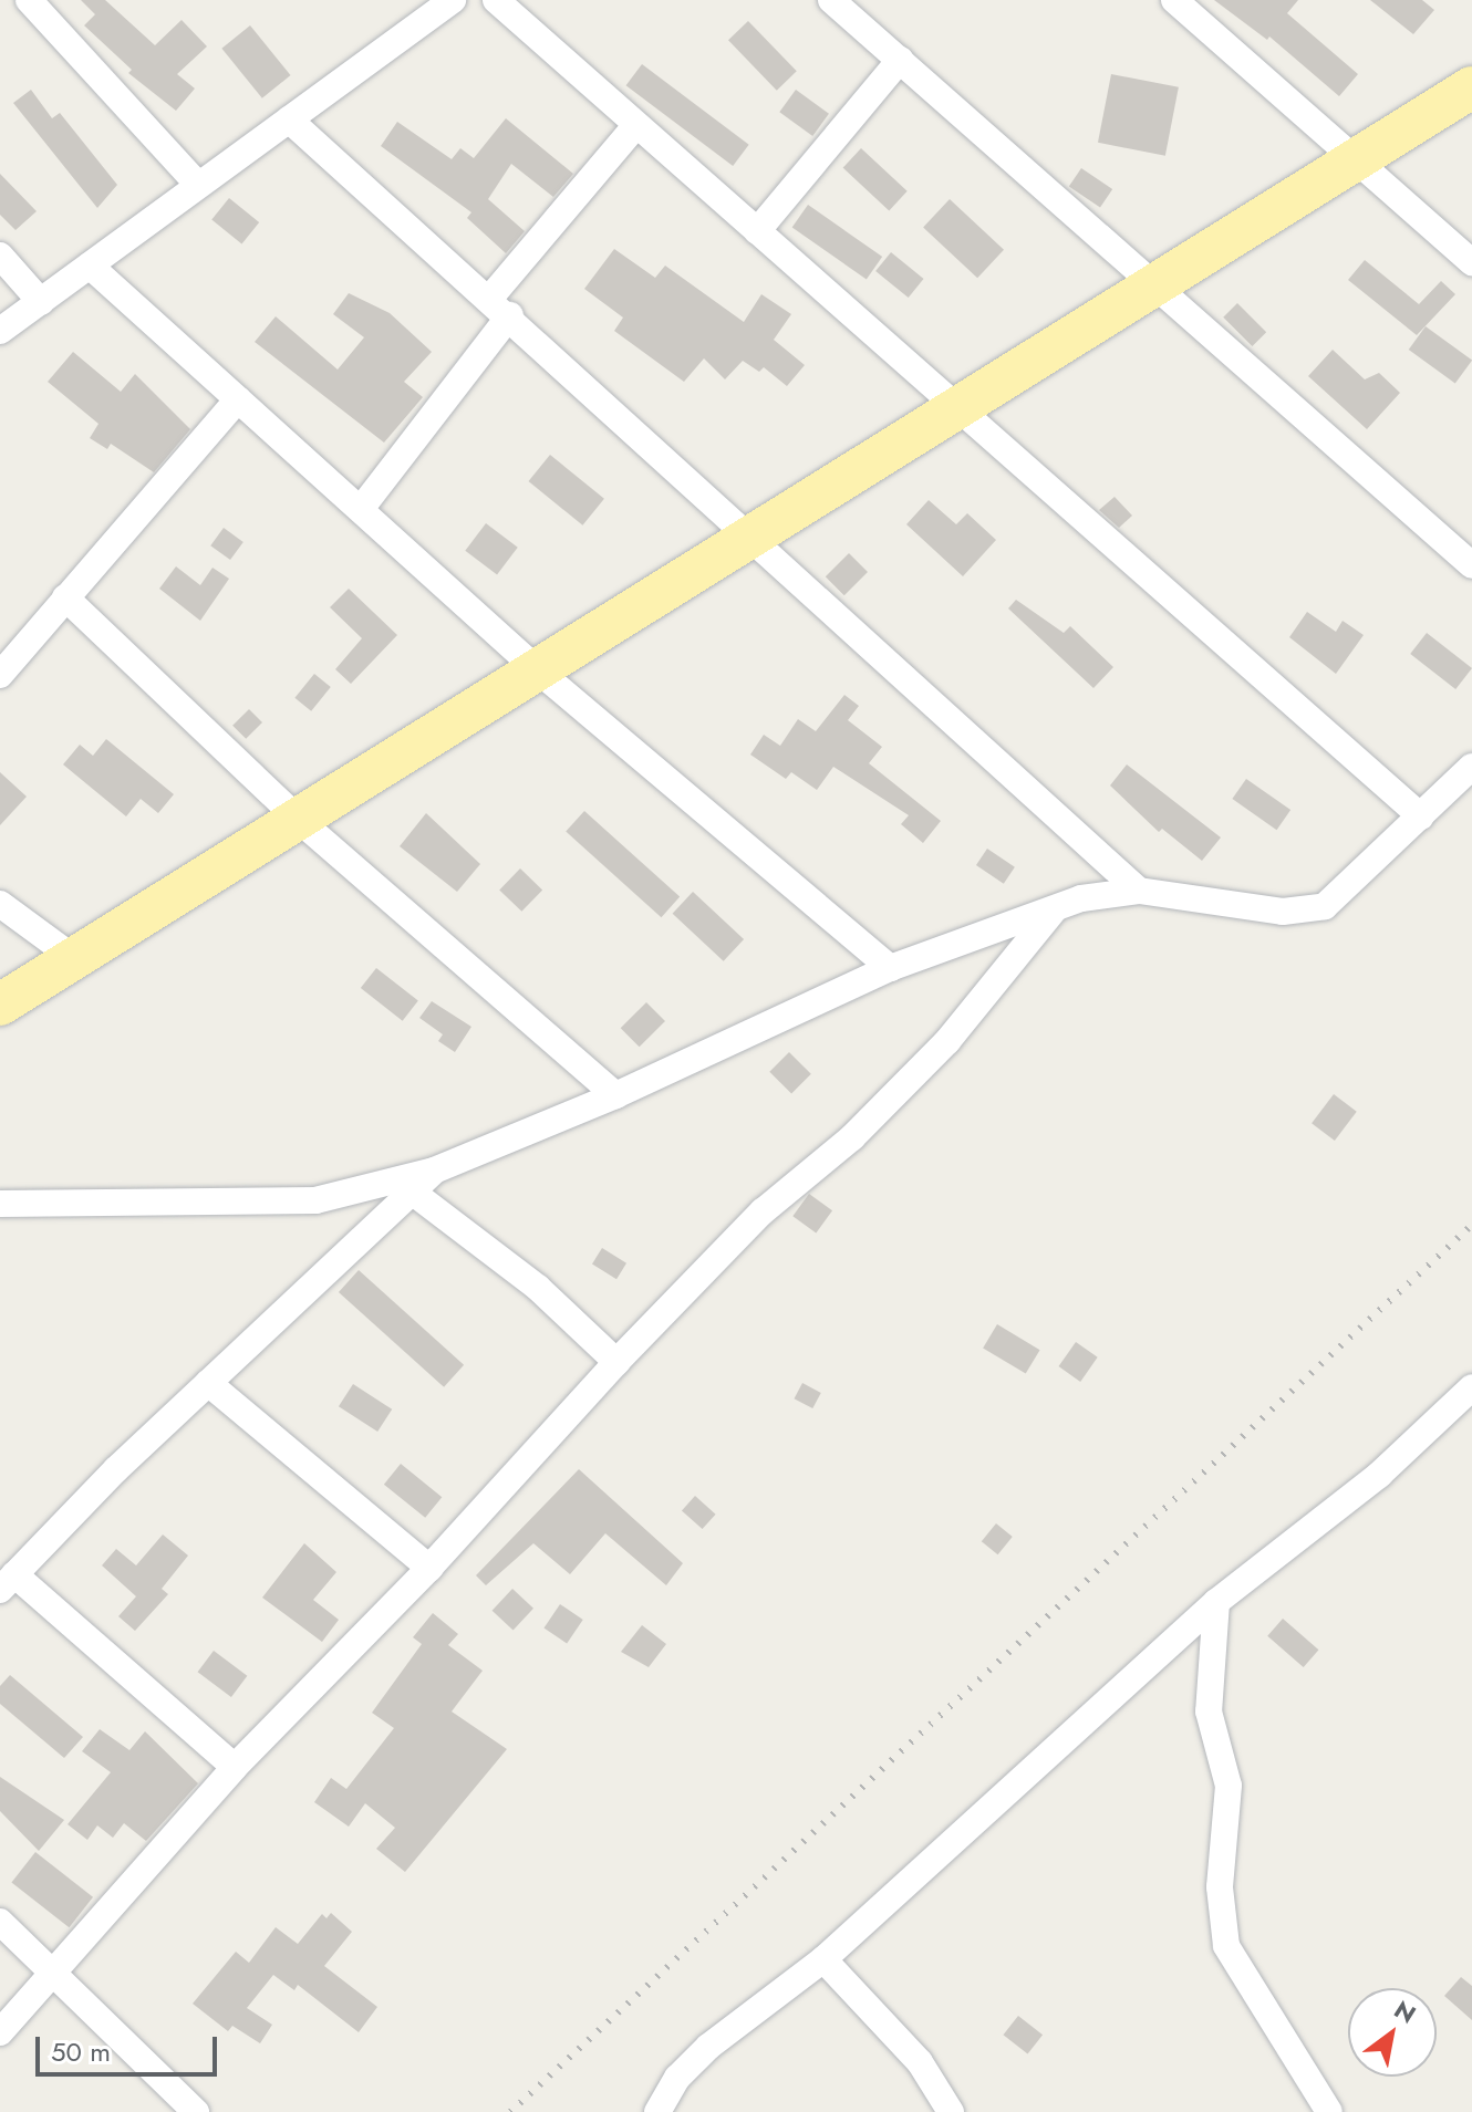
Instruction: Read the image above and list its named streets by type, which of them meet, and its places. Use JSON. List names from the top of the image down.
{
  "scale_bar": "50 m",
  "north": "top right"
}
